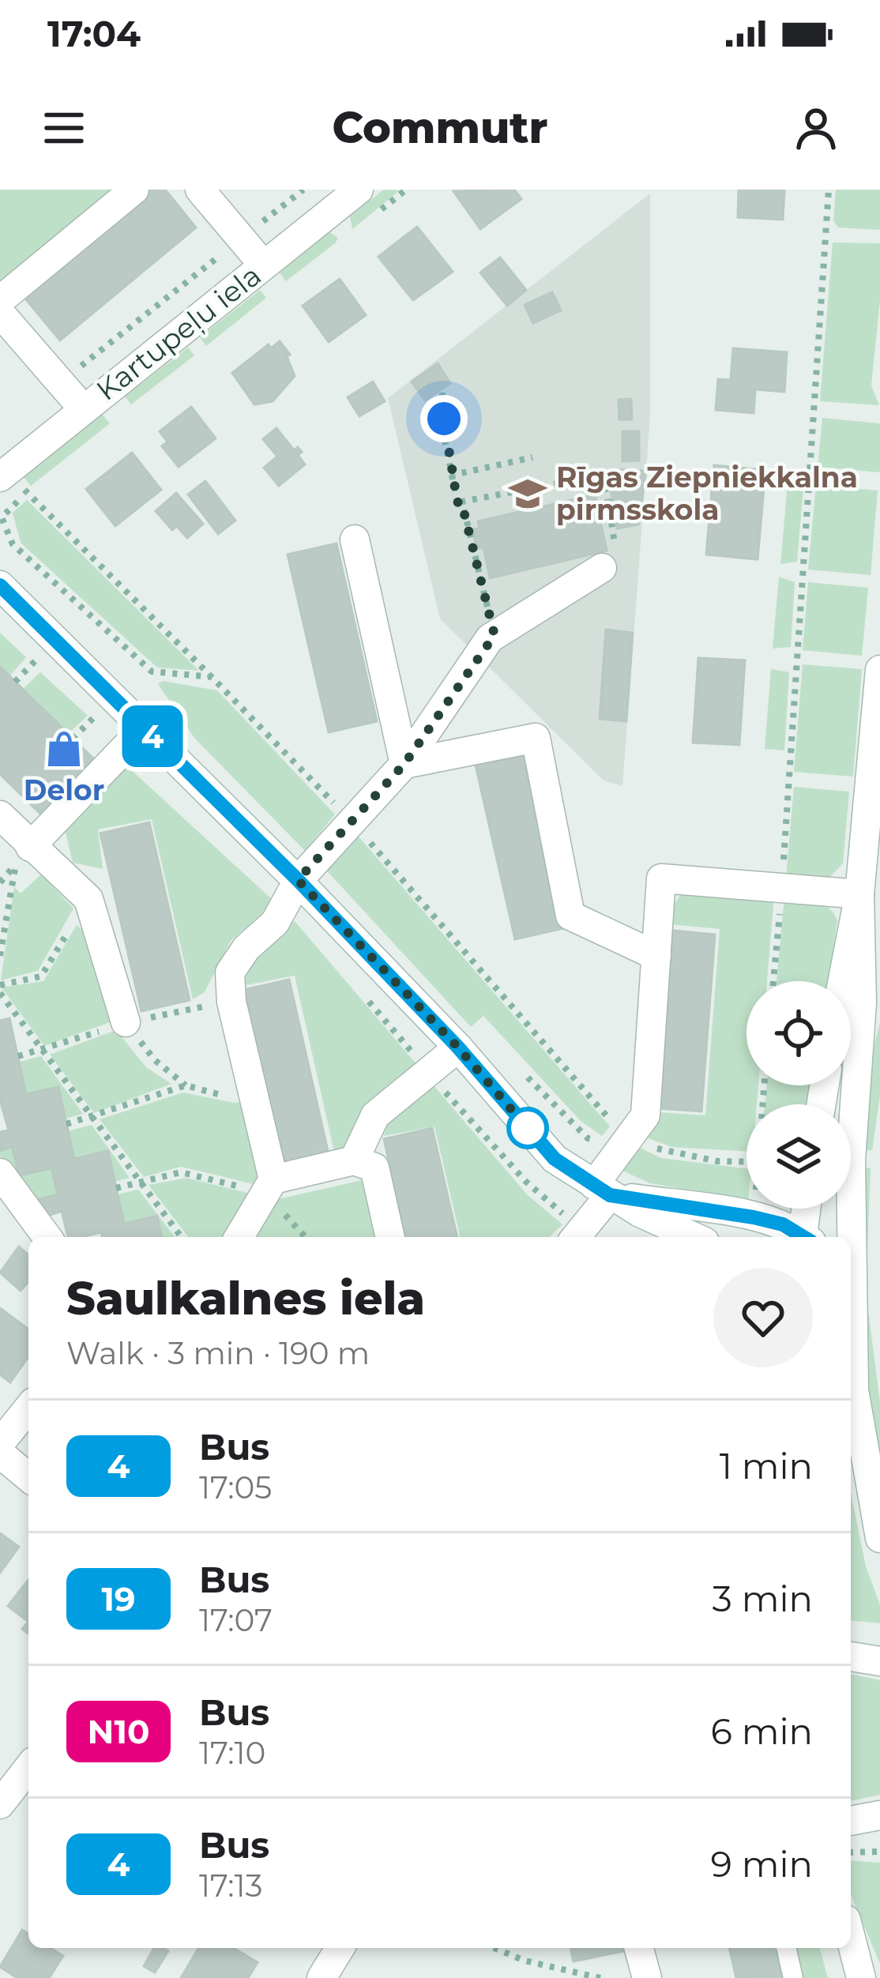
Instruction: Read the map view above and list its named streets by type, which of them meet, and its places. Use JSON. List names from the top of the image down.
{
  "streets": {
    "street": ["Kartupeļu iela"]
  },
  "places": {
    "school or university": ["Rīgas Ziepniekkalna pirmsskola"],
    "shop": ["Delor"]
  },
  "lines": ["bus line 4"],
  "page": {
    "status": "17:04",
    "header": "Commutr",
    "on_map": "4",
    "heading": ["Saulkalnes iela", "Walk · 3 min · 190 m"],
    "list": [
      {
        "mark": "4",
        "name": "Bus",
        "note": "17:05",
        "value": "1 min"
      },
      {
        "mark": "19",
        "name": "Bus",
        "note": "17:07",
        "value": "3 min"
      },
      {
        "mark": "N10",
        "name": "Bus",
        "note": "17:10",
        "value": "6 min"
      },
      {
        "mark": "4",
        "name": "Bus",
        "note": "17:13",
        "value": "9 min"
      }
    ]
  }
}
